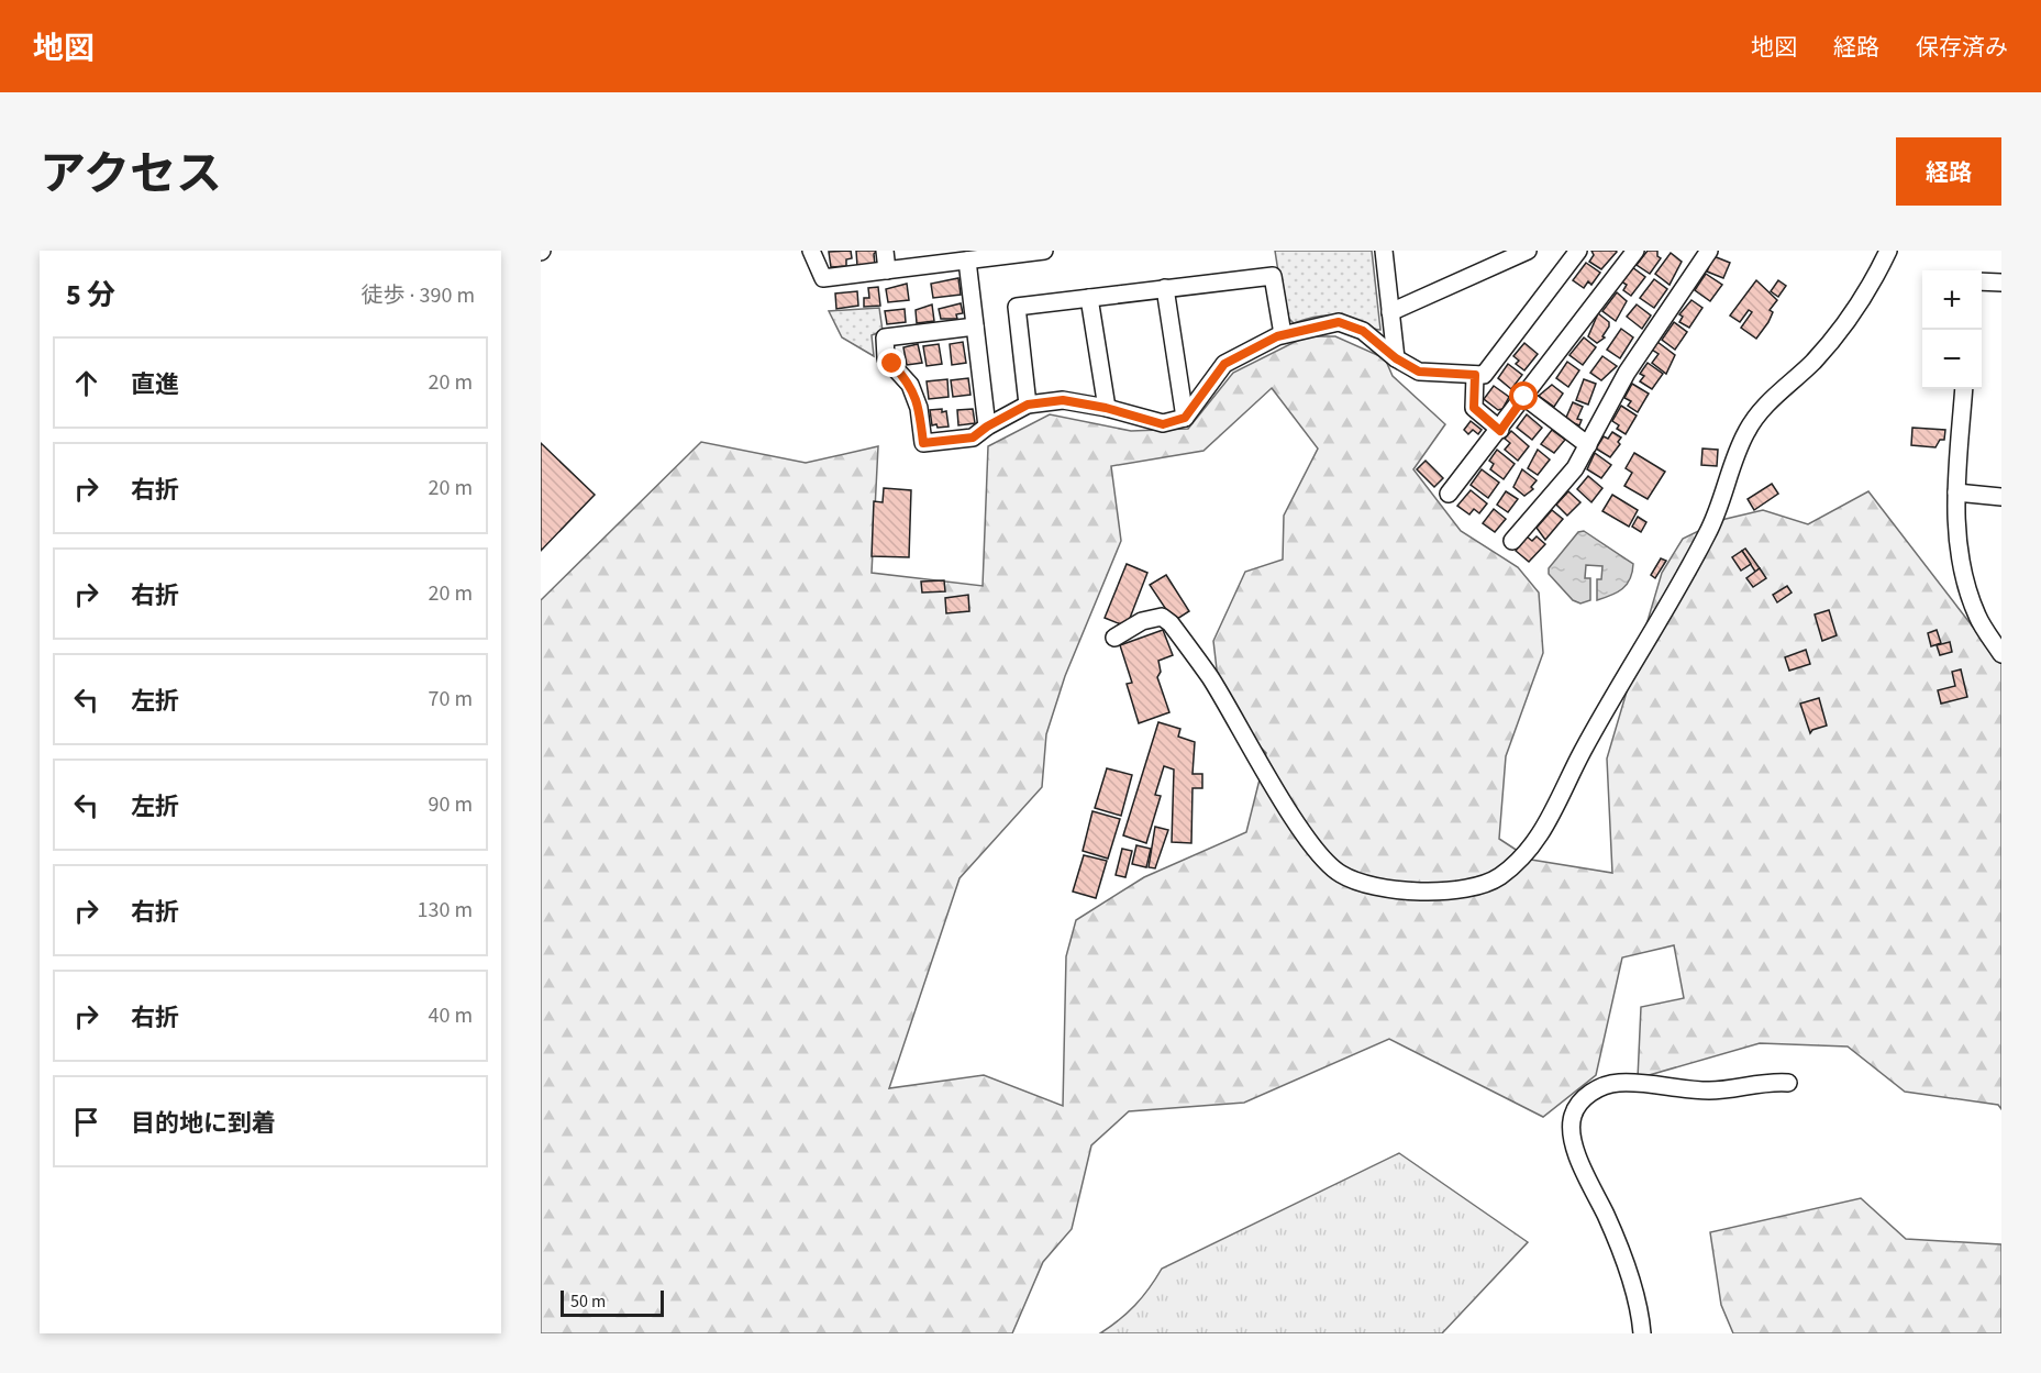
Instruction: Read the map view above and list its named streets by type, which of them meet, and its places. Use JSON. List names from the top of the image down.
{
  "scale_bar": "50 m",
  "page": {
    "header": "地図",
    "nav": ["地図", "経路", "保存済み"],
    "title": "アクセス",
    "buttons": "経路",
    "heading": ["5 分", "徒歩 · 390 m"],
    "map_buttons": ["+", "−"],
    "list": [
      ["直進", "20 m"],
      ["右折", "20 m"],
      ["右折", "20 m"],
      ["左折", "70 m"],
      ["左折", "90 m"],
      ["右折", "130 m"],
      ["右折", "40 m"],
      "目的地に到着"
    ],
    "scale": "50 m"
  }
}
